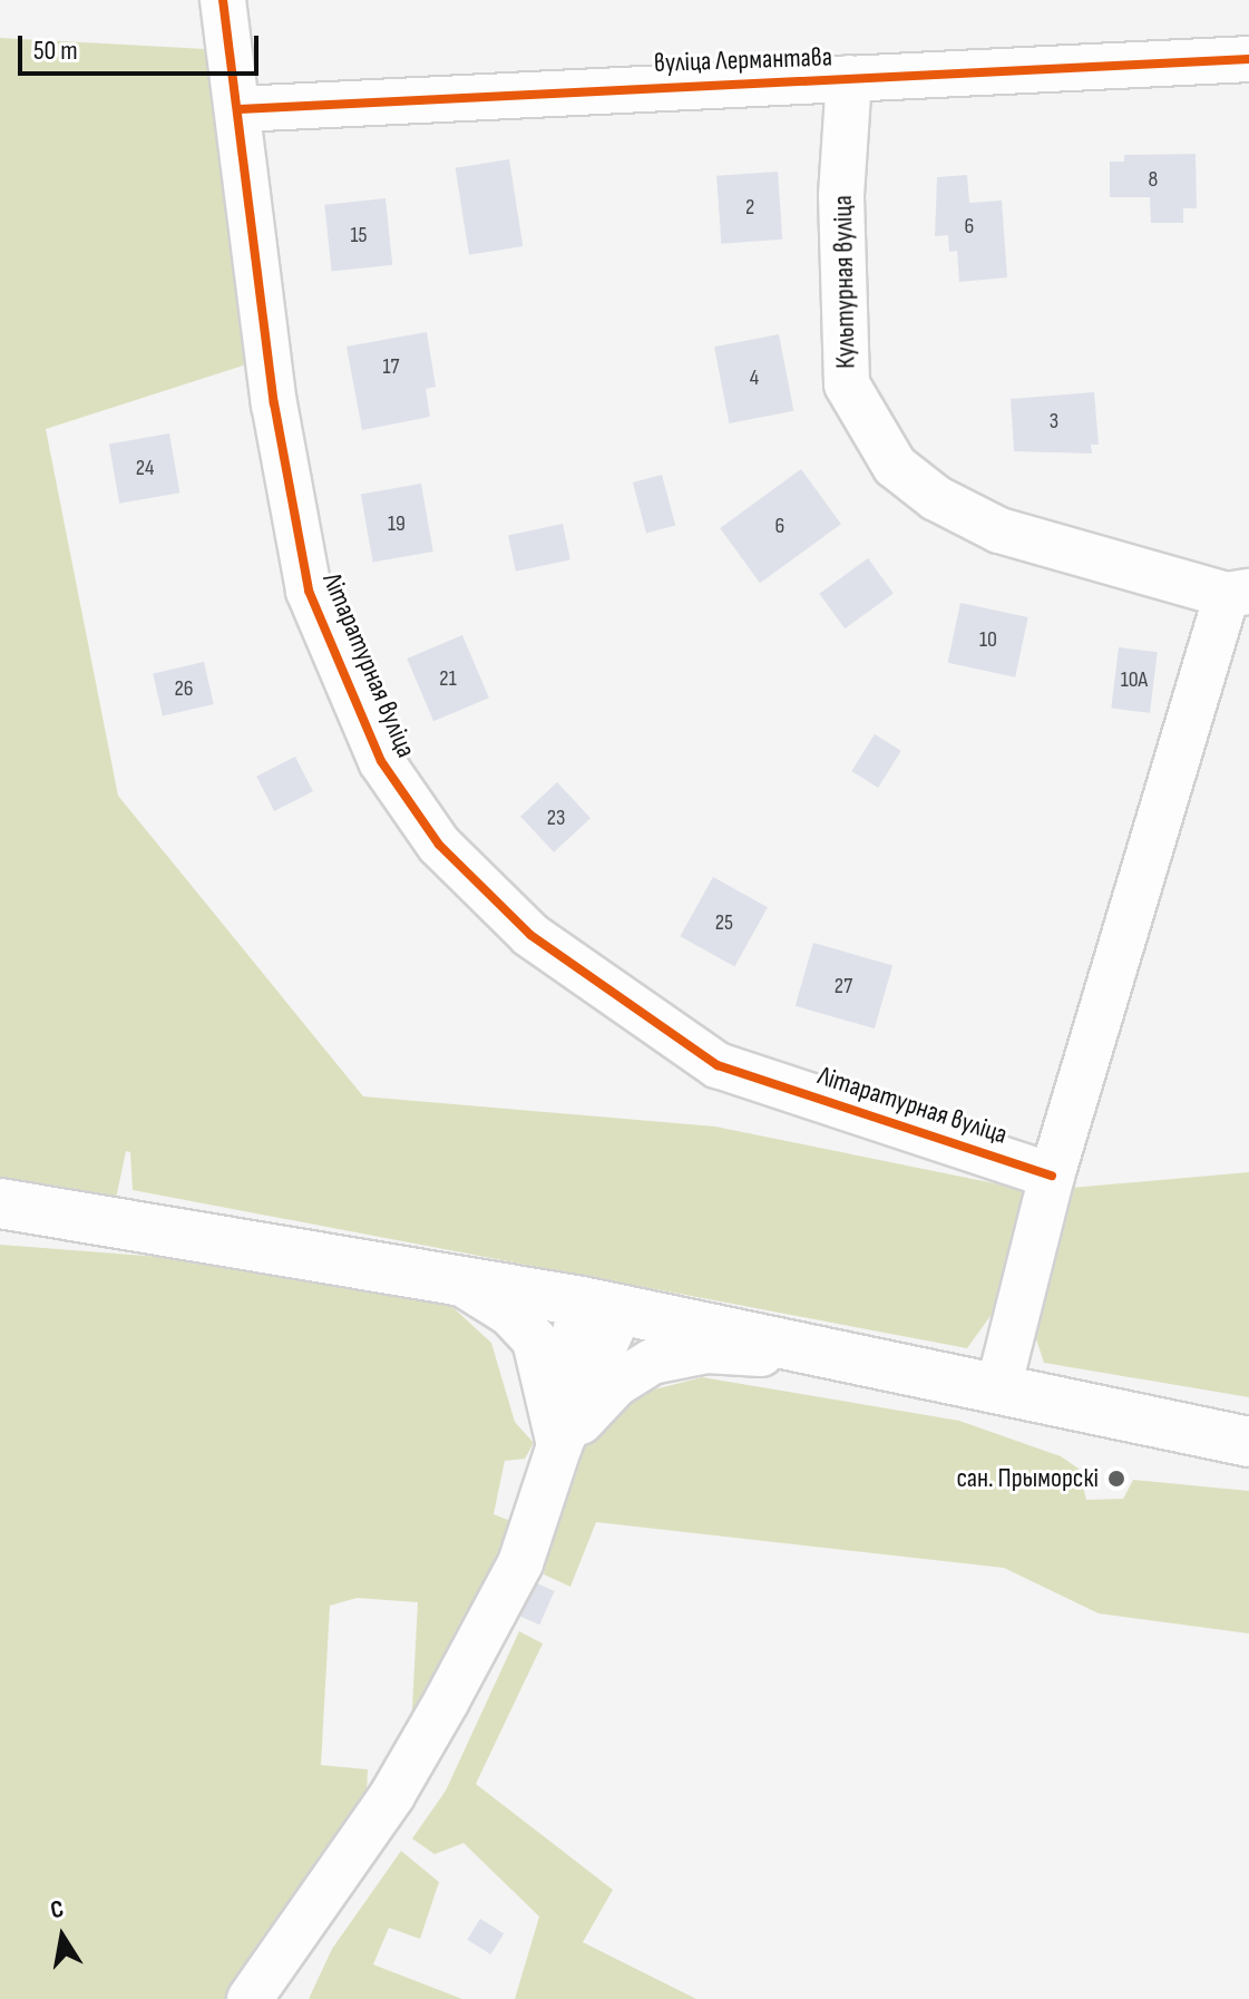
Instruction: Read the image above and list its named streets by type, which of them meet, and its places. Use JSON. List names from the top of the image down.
{
  "streets": {
    "street": ["вуліца Лермантава", "Культурная вуліца", "Літаратурная вуліца"]
  },
  "crossings": [
    ["вуліца Лермантава", "Культурная вуліца"],
    ["вуліца Лермантава", "Літаратурная вуліца"]
  ],
  "places": ["сан. Прыморскі"],
  "house_numbers": [
    "8",
    "2",
    "6",
    "15",
    "17",
    "4",
    "3",
    "24",
    "19",
    "6",
    "10",
    "21",
    "10А",
    "26",
    "23",
    "25",
    "27"
  ],
  "scale_bar": "50 m",
  "north": "top"
}
